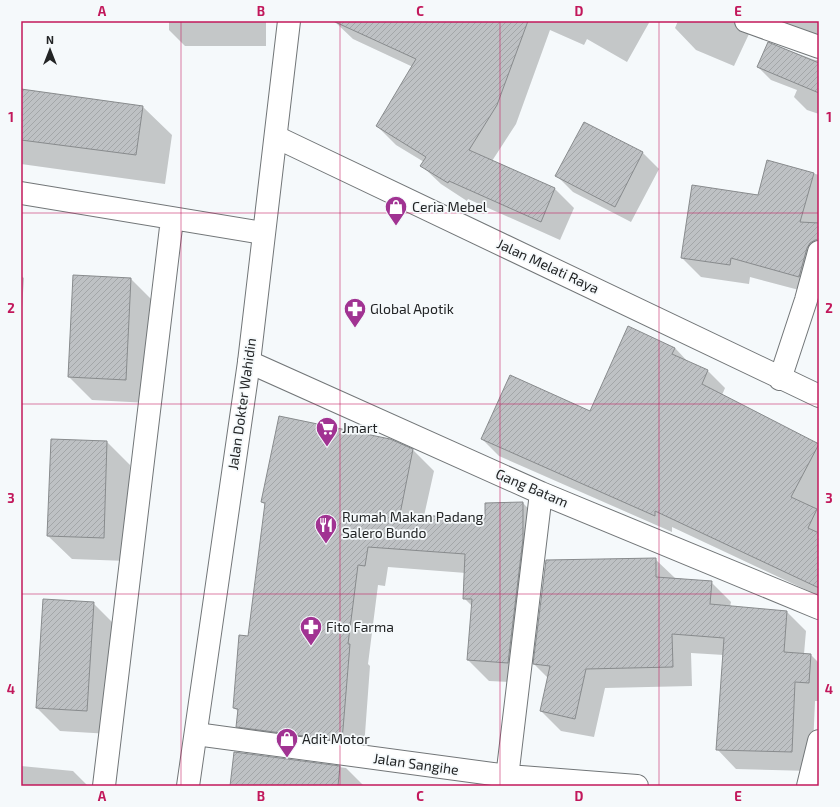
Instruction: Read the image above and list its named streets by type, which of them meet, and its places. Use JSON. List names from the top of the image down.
{
  "streets": {
    "street": [
      "Jalan Melati Raya",
      "Jalan Dokter Wahidin",
      "Gang Batam",
      "Jalan Sangihe"
    ]
  },
  "crossings": [
    ["Jalan Melati Raya", "Jalan Dokter Wahidin"],
    ["Jalan Dokter Wahidin", "Gang Batam"],
    ["Jalan Dokter Wahidin", "Jalan Sangihe"]
  ],
  "places": {
    "shop": ["Ceria Mebel", "Adit Motor"],
    "pharmacy": ["Global Apotik", "Fito Farma"],
    "supermarket": ["Jmart"],
    "restaurant": ["Rumah Makan Padang Salero Bundo"]
  },
  "north": "top",
  "grid": {
    "columns": [
      "A",
      "B",
      "C",
      "D",
      "E"
    ],
    "rows": [
      "1",
      "2",
      "3",
      "4"
    ]
  }
}
